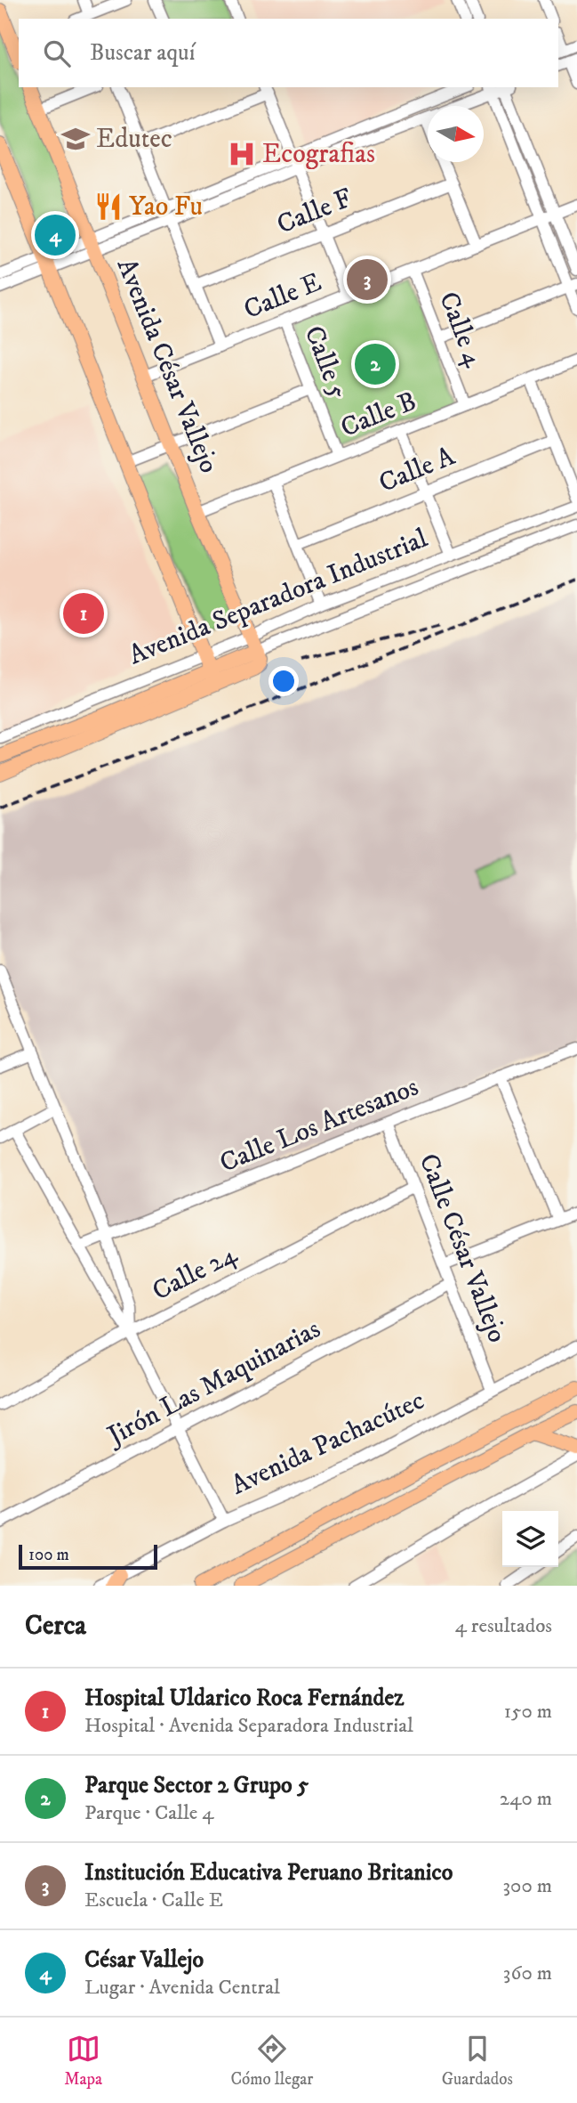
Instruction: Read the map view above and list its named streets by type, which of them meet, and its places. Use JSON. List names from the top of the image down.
{
  "streets": {
    "main road": ["Avenida César Vallejo", "Avenida Separadora Industrial"],
    "street": [
      "Calle F",
      "Calle E",
      "Calle 4",
      "Calle 5",
      "Calle B",
      "Calle A",
      "Calle Los Artesanos",
      "Calle César Vallejo",
      "Calle 24",
      "Jirón Las Maquinarias",
      "Avenida Pachacútec"
    ]
  },
  "crossings": [
    ["Calle E", "Calle 4"],
    ["Calle E", "Calle 5"],
    ["Calle E", "Avenida César Vallejo"],
    ["Calle 4", "Calle B"],
    ["Calle 5", "Calle B"],
    ["Avenida César Vallejo", "Calle B"],
    ["Avenida César Vallejo", "Avenida Separadora Industrial"],
    ["Calle Los Artesanos", "Calle César Vallejo"],
    ["Calle César Vallejo", "Calle 24"],
    ["Calle César Vallejo", "Jirón Las Maquinarias"],
    ["Calle César Vallejo", "Avenida Pachacútec"]
  ],
  "places": {
    "school or university": ["Edutec"],
    "hospital": ["Ecografias"],
    "restaurant": ["Yao Fu"]
  },
  "scale_bar": "100 m",
  "north": "right",
  "page": {
    "search": "Buscar aquí",
    "pins": [
      "4",
      "3",
      "2",
      "1"
    ],
    "scale": "100 m",
    "heading": ["Cerca", "4 resultados"],
    "list": [
      {
        "mark": "1",
        "name": "Hospital Uldarico Roca Fernández",
        "note": "Hospital · Avenida Separadora Industrial",
        "value": "150 m"
      },
      {
        "mark": "2",
        "name": "Parque Sector 2 Grupo 5",
        "note": "Parque · Calle 4",
        "value": "240 m"
      },
      {
        "mark": "3",
        "name": "Institución Educativa Peruano Britanico",
        "note": "Escuela · Calle E",
        "value": "300 m"
      },
      {
        "mark": "4",
        "name": "César Vallejo",
        "note": "Lugar · Avenida Central",
        "value": "360 m"
      }
    ],
    "nav": ["Mapa", "Cómo llegar", "Guardados"]
  }
}
